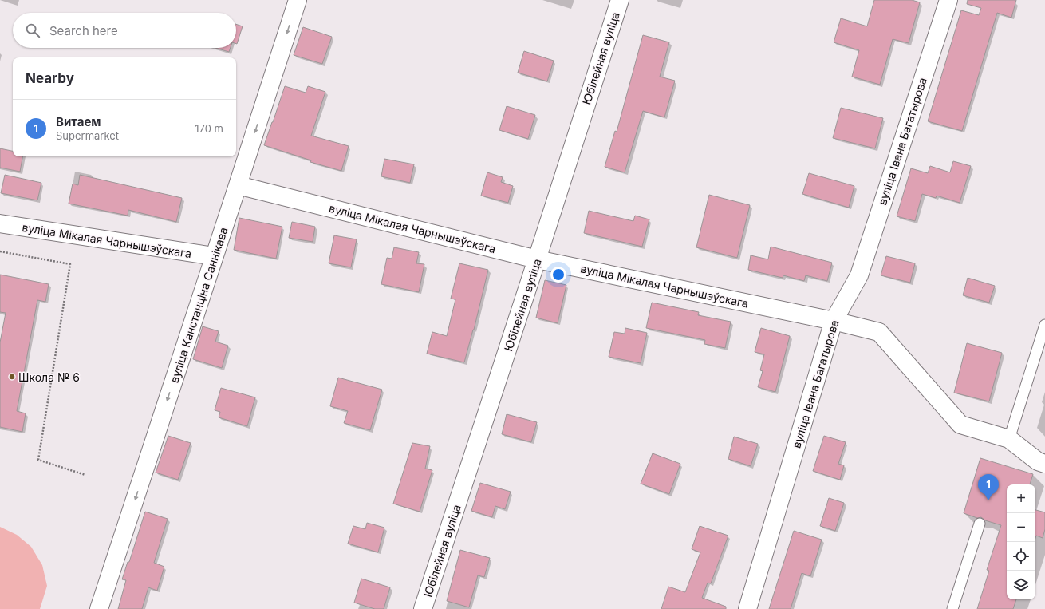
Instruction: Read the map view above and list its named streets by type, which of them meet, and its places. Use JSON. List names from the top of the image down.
{
  "streets": {
    "street": [
      "Юбілейная вуліца",
      "вуліца Івана Багатырова",
      "вуліца Мікалая Чарнышэўскага",
      "вуліца Канстанціна Саннікава"
    ]
  },
  "crossings": [
    ["Юбілейная вуліца", "вуліца Мікалая Чарнышэўскага"],
    ["вуліца Івана Багатырова", "вуліца Мікалая Чарнышэўскага"],
    ["вуліца Мікалая Чарнышэўскага", "вуліца Канстанціна Саннікава"]
  ],
  "one_way": ["вуліца Канстанціна Саннікава"],
  "places": ["Школа № 6"],
  "page": {
    "search": "Search here",
    "heading": "Nearby",
    "list": [
      {
        "mark": "1",
        "name": "Витаем",
        "note": "Supermarket",
        "value": "170 m"
      }
    ],
    "pins": "1",
    "map_buttons": ["+", "−"]
  }
}
